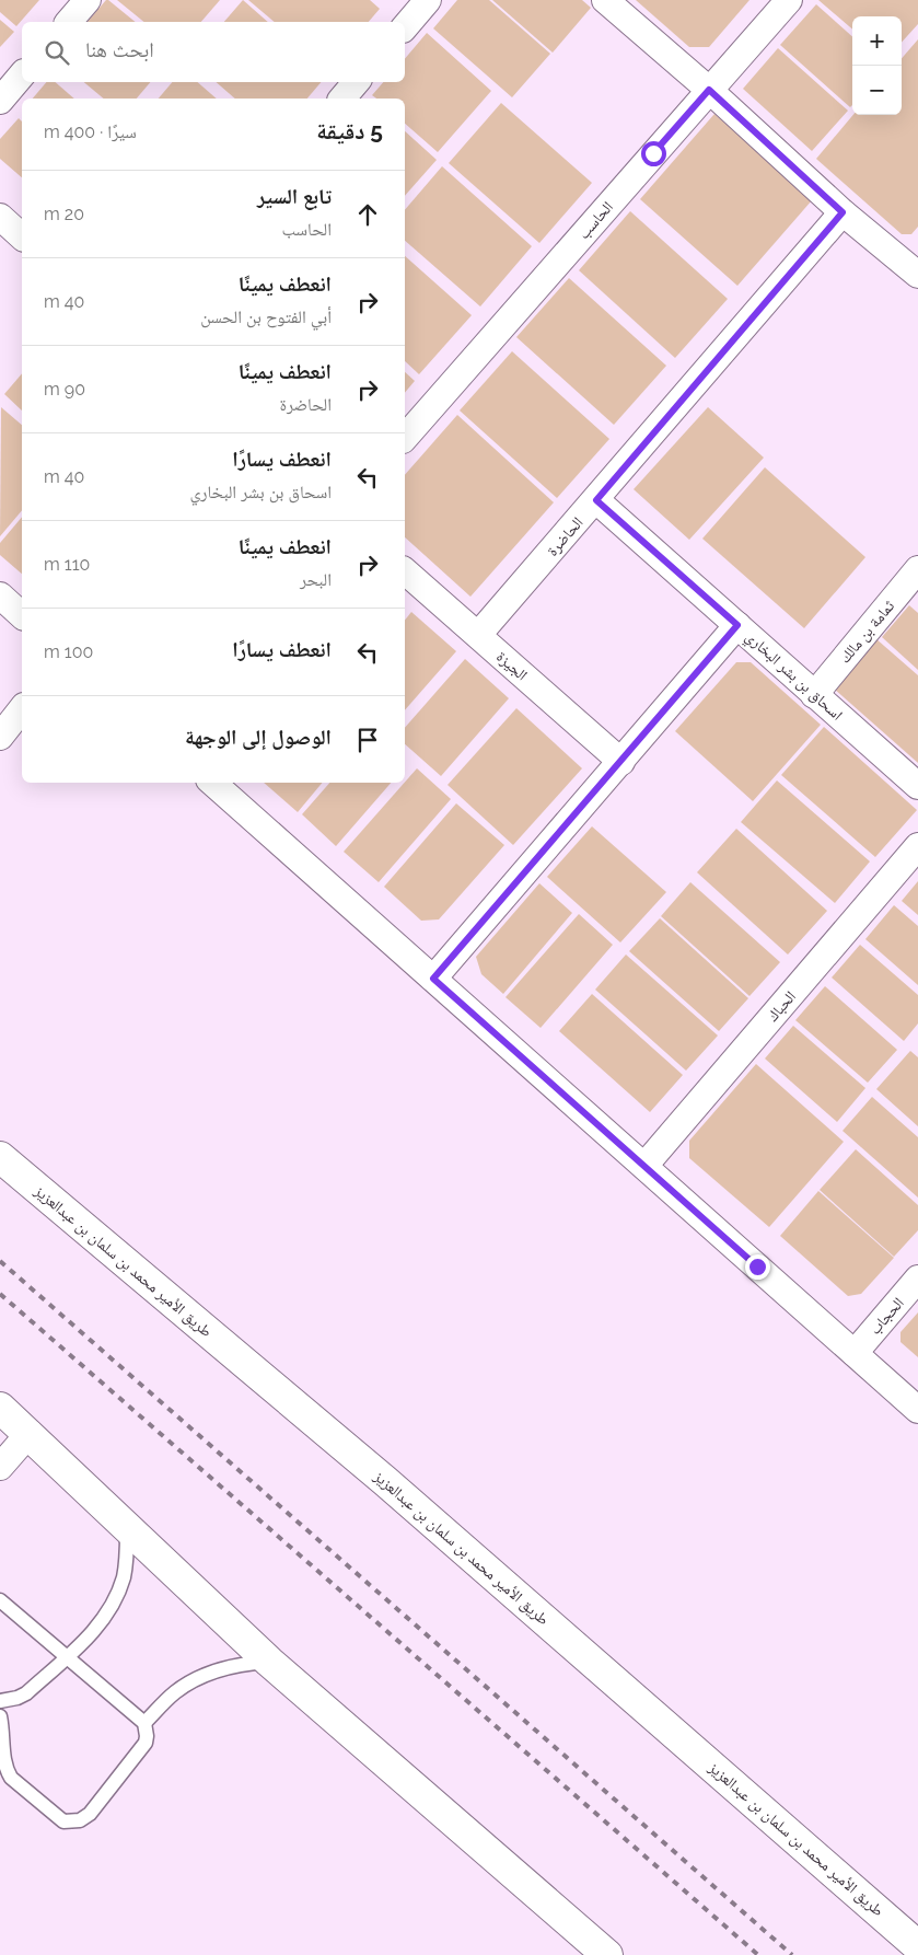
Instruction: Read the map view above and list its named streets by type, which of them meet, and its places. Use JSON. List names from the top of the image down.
{
  "streets": {
    "main road": ["طريق الأمير محمد بن سلمان بن عبدالعزيز"],
    "street": [
      "الحاسب",
      "الحاضرة",
      "ثمامة بن مالك",
      "الجيزة",
      "اسحاق بن بشر البخاري",
      "الحباك",
      "الحجاب"
    ]
  },
  "crossings": [
    ["الحاضرة", "الجيزة"],
    ["الحاضرة", "اسحاق بن بشر البخاري"],
    ["ثمامة بن مالك", "اسحاق بن بشر البخاري"]
  ],
  "page": {
    "map_buttons": ["+", "−"],
    "search": "ابحث هنا",
    "heading": ["5 دقيقة", "سيرًا · 400 m"],
    "list": [
      ["تابع السير", "الحاسب", "20 m"],
      ["انعطف يمينًا", "أبي الفتوح بن الحسن", "40 m"],
      ["انعطف يمينًا", "الحاضرة", "90 m"],
      ["انعطف يسارًا", "اسحاق بن بشر البخاري", "40 m"],
      ["انعطف يمينًا", "البحر", "110 m"],
      ["انعطف يسارًا", "100 m"],
      "الوصول إلى الوجهة"
    ]
  }
}
